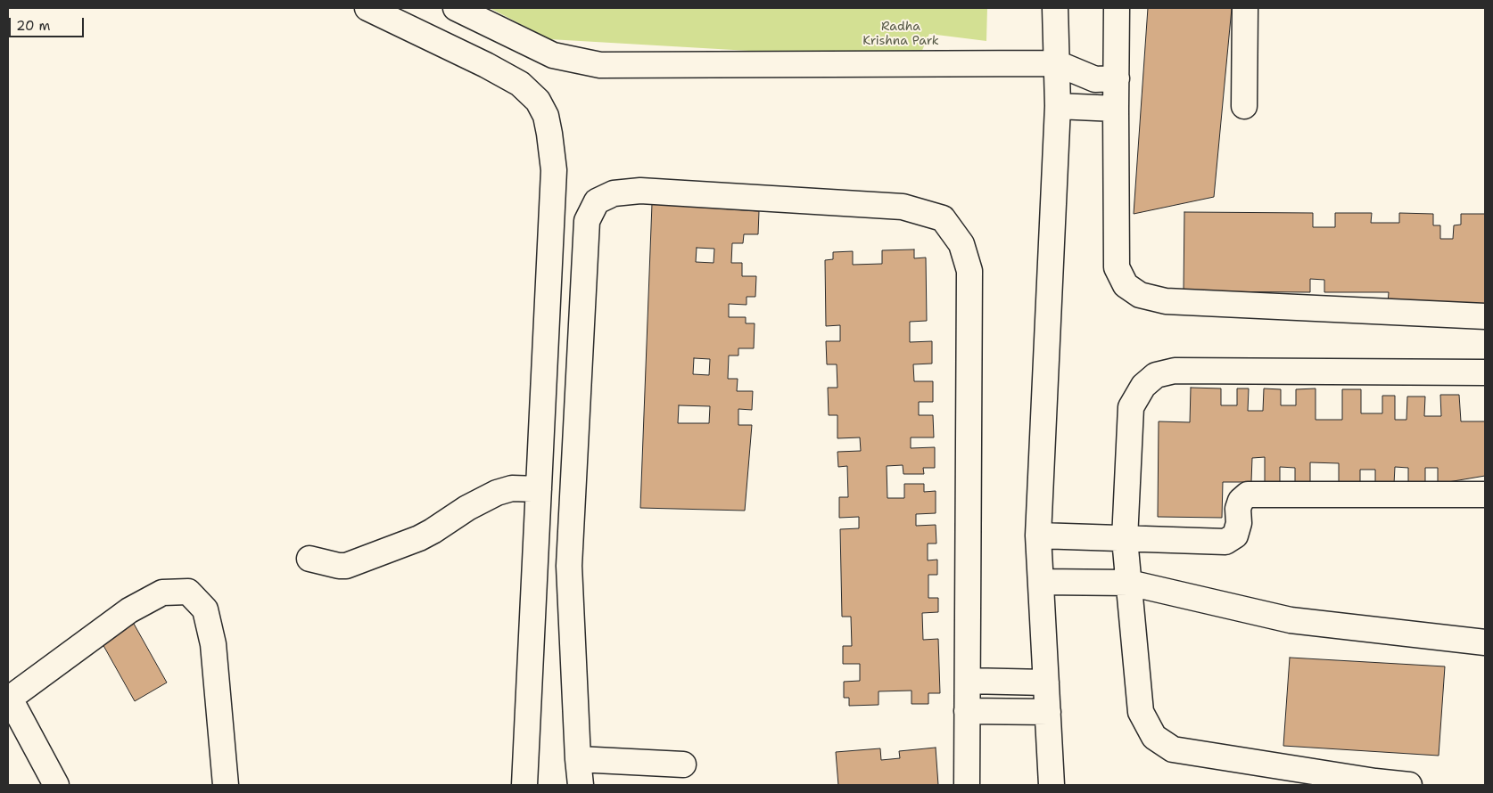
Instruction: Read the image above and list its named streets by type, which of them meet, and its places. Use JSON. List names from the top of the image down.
{
  "parks": ["Radha Krishna Park"],
  "scale_bar": "20 m"
}
